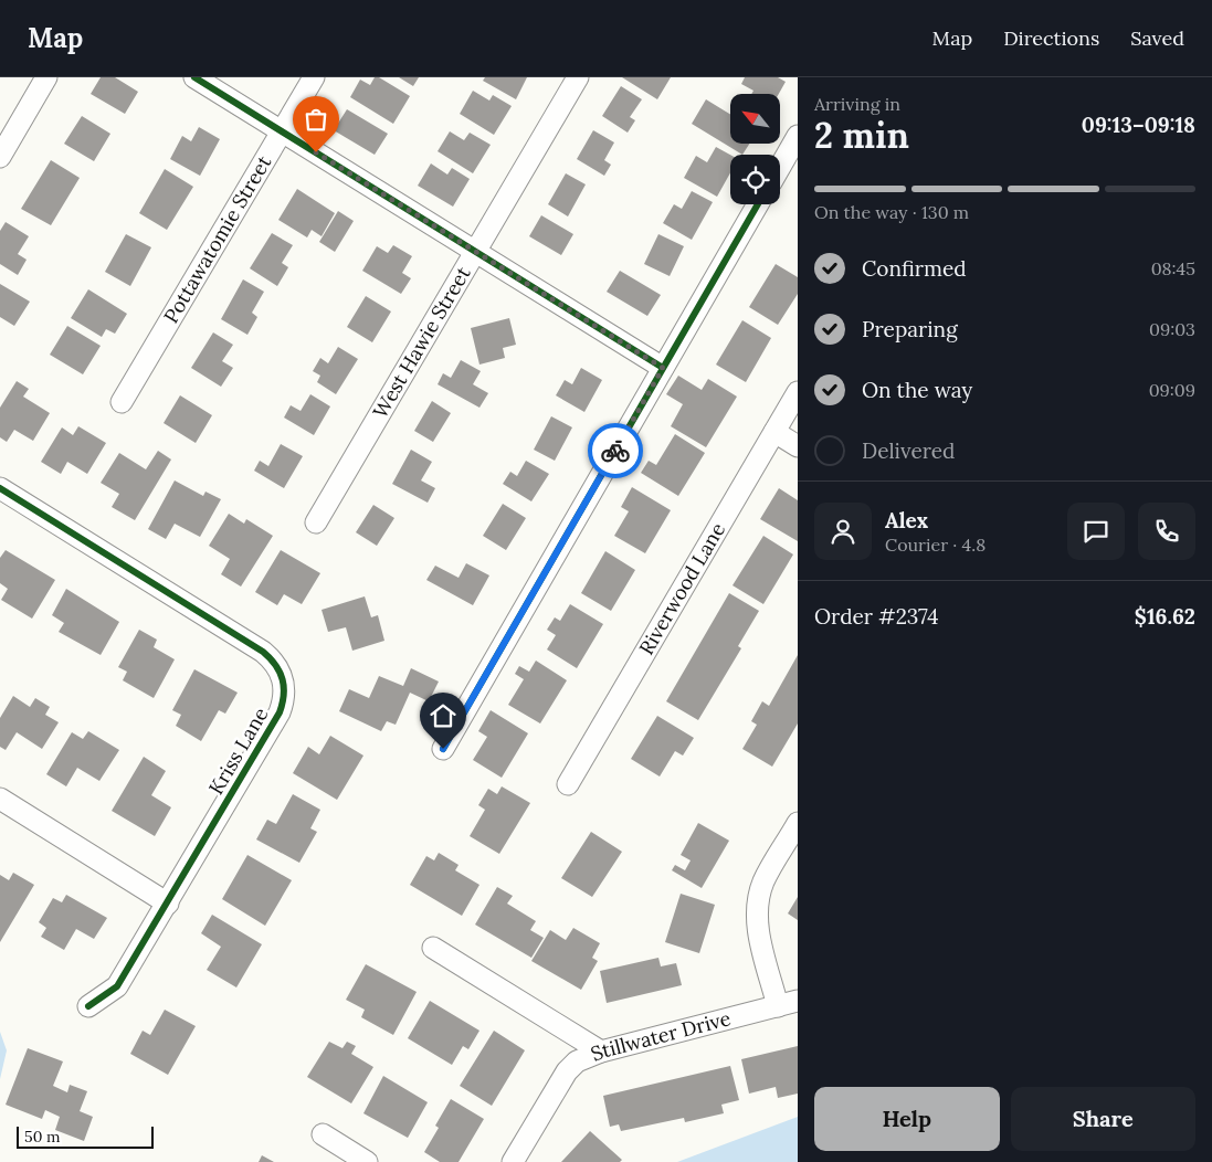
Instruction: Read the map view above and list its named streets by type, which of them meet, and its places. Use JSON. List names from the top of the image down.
{
  "streets": {
    "street": [
      "Pottawatomie Street",
      "West Hawie Street",
      "Riverwood Lane",
      "Kriss Lane",
      "Stillwater Drive"
    ]
  },
  "scale_bar": "50 m",
  "north": "top left",
  "page": {
    "header": "Map",
    "nav": ["Map", "Directions", "Saved"],
    "heading": ["2 min", "Arriving in", "09:13–09:18"],
    "panel": [
      "Alex",
      "Courier · 4.8",
      "Order #2374",
      "$16.62"
    ],
    "bar": "On the way · 130 m",
    "list": [
      ["Confirmed", "08:45"],
      ["Preparing", "09:03"],
      ["On the way", "09:09"],
      "Delivered"
    ],
    "buttons": ["Help", "Share"],
    "scale": "50 m"
  }
}
